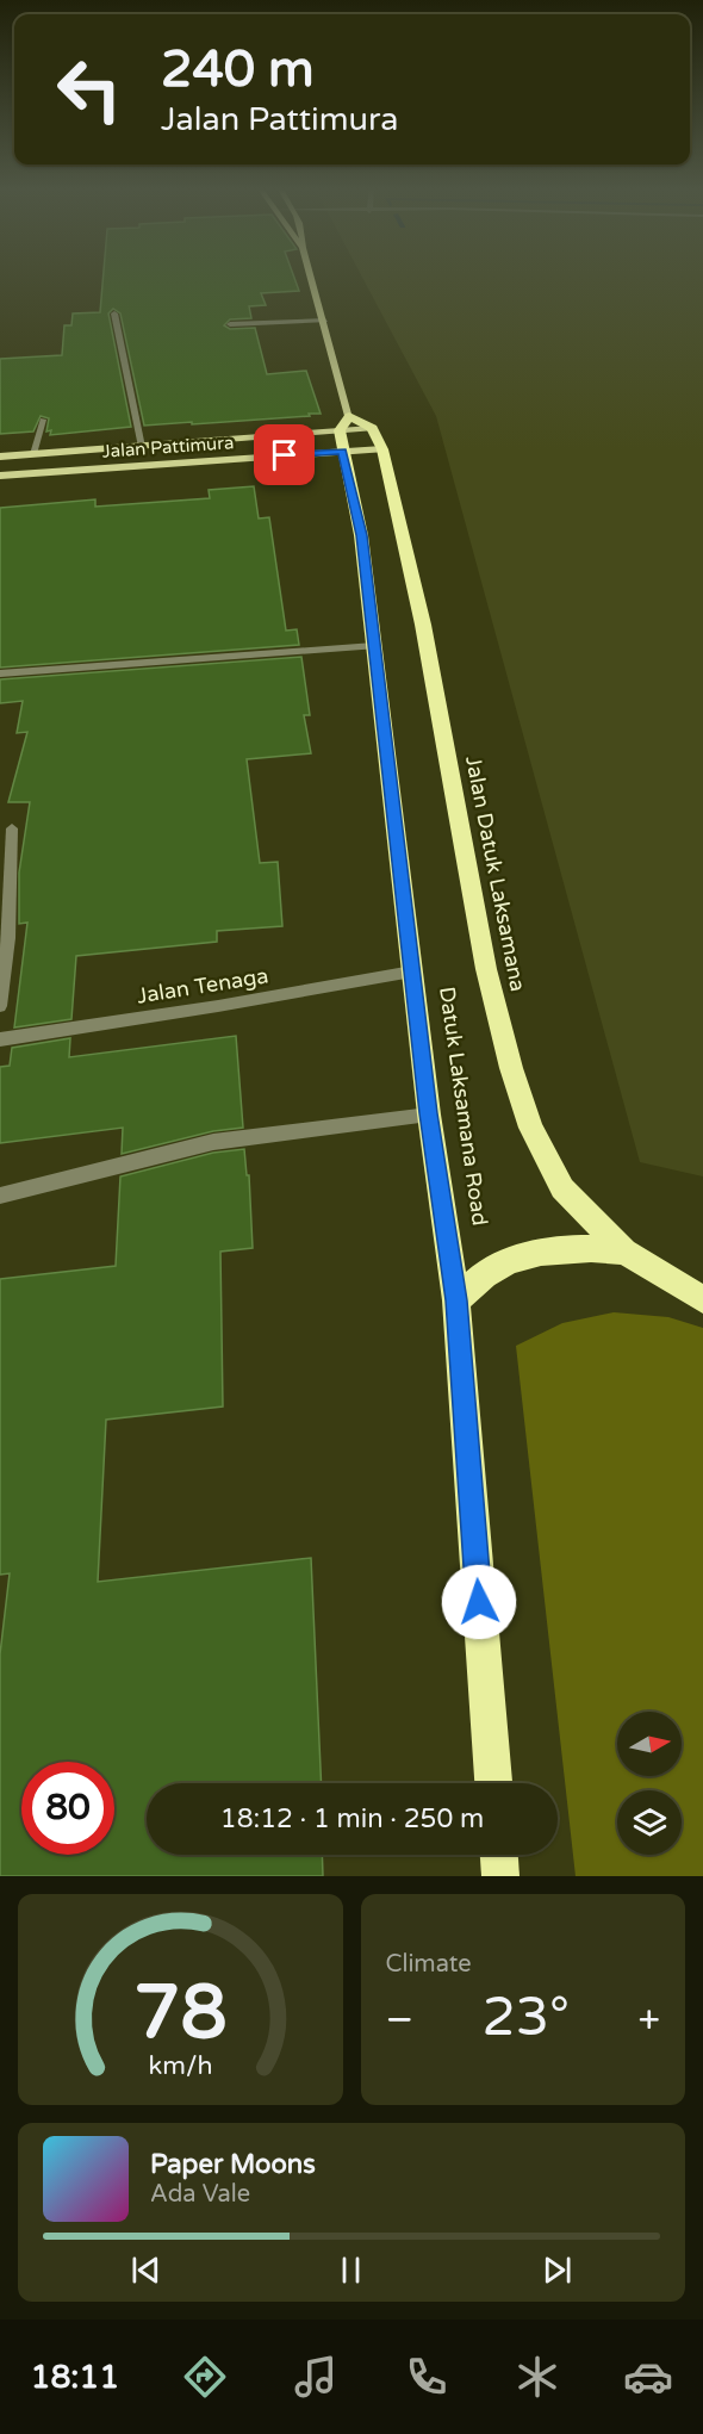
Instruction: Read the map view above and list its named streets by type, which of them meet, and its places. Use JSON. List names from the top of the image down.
{
  "streets": {
    "highway": ["Jalan Datuk Laksamana", "Datuk Laksamana Road"],
    "main road": ["Jalan Pattimura"],
    "street": ["Jalan Tenaga"]
  },
  "crossings": [
    ["Jalan Pattimura", "Jalan Datuk Laksamana"],
    ["Jalan Pattimura", "Datuk Laksamana Road"],
    ["Jalan Datuk Laksamana", "Datuk Laksamana Road"],
    ["Jalan Tenaga", "Datuk Laksamana Road"]
  ],
  "north": "right",
  "page": {
    "turn": ["240 m", "Jalan Pattimura"],
    "limit": "80",
    "trip": "18:12 · 1 min · 250 m",
    "tile": "Climate",
    "heat": ["−", "23°", "+"],
    "song": ["Paper Moons", "Ada Vale"],
    "tabs": "18:11",
    "gauge": ["78", "km/h"]
  }
}
